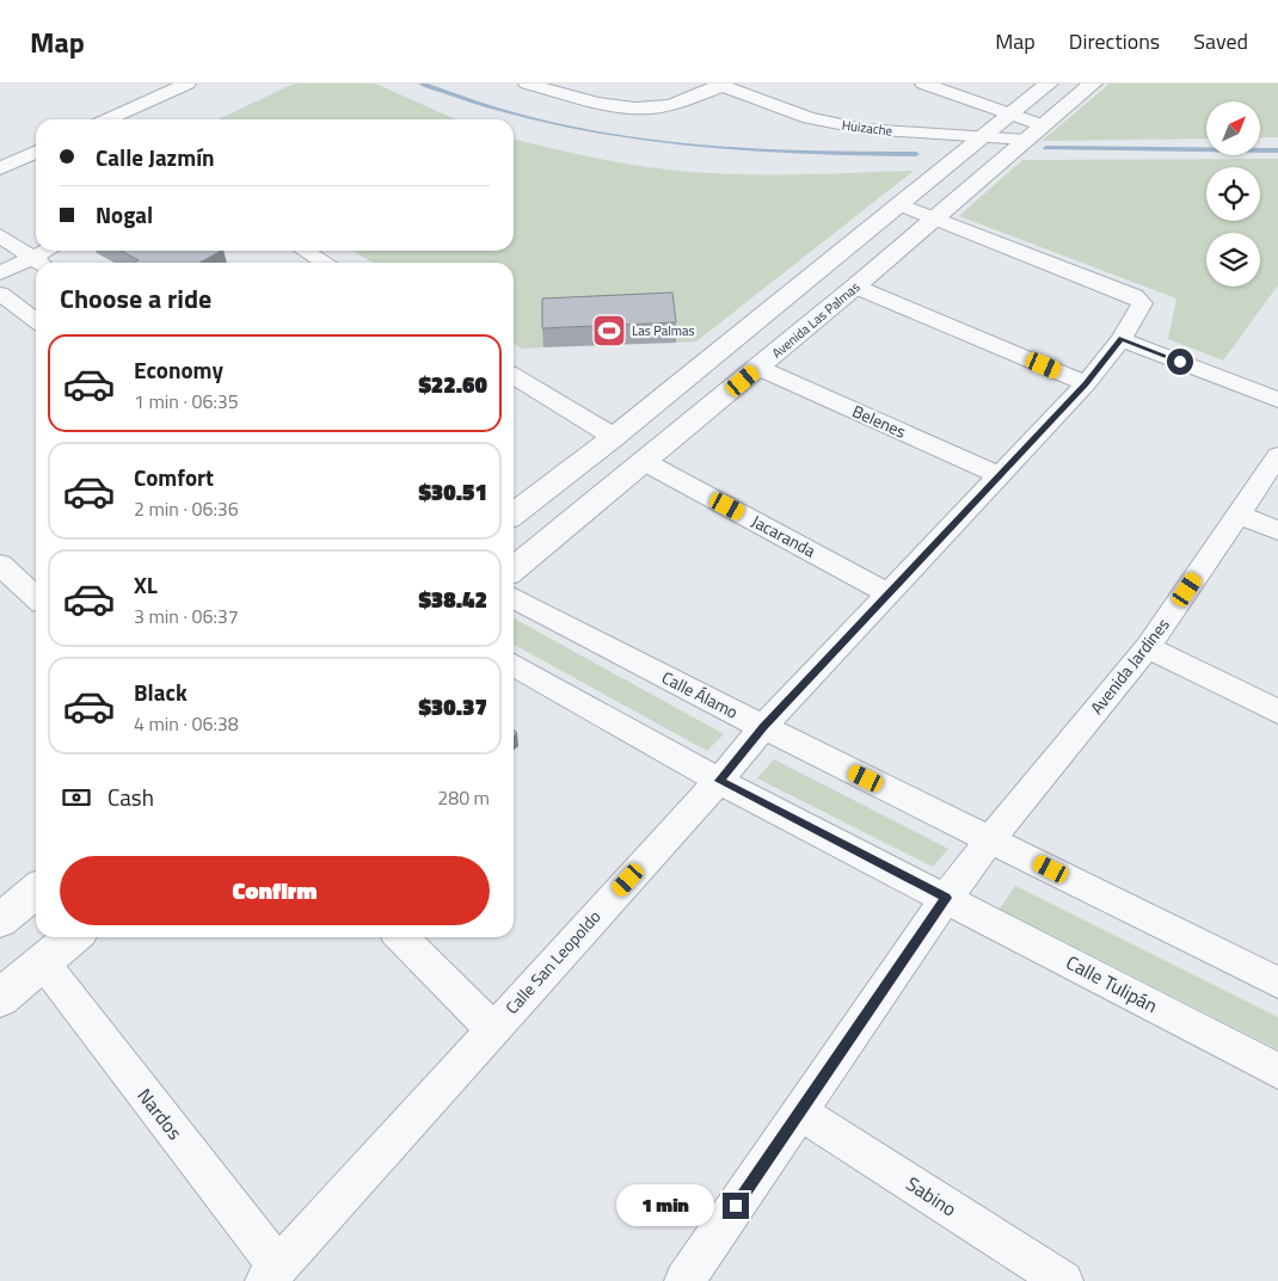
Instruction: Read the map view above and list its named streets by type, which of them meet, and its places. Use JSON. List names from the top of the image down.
{
  "streets": {
    "street": [
      "Huizache",
      "Avenida Las Palmas",
      "Belenes",
      "Jacaranda",
      "Avenida Jardines",
      "Calle Álamo",
      "Calle San Leopoldo",
      "Calle Tulipán",
      "Nardos",
      "Sabino"
    ]
  },
  "crossings": [
    ["Huizache", "Avenida Las Palmas"],
    ["Avenida Las Palmas", "Belenes"],
    ["Avenida Las Palmas", "Jacaranda"],
    ["Avenida Las Palmas", "Calle San Leopoldo"],
    ["Belenes", "Calle San Leopoldo"],
    ["Jacaranda", "Calle San Leopoldo"],
    ["Avenida Jardines", "Calle Álamo"],
    ["Avenida Jardines", "Calle Tulipán"],
    ["Avenida Jardines", "Sabino"],
    ["Calle Álamo", "Calle San Leopoldo"],
    ["Calle San Leopoldo", "Nardos"]
  ],
  "places": {
    "sports": ["Las Palmas"]
  },
  "north": "top right",
  "page": {
    "header": "Map",
    "nav": ["Map", "Directions", "Saved"],
    "banner": ["Calle Jazmín", "Nogal"],
    "heading": "Choose a ride",
    "list": [
      {
        "name": "Economy",
        "note": "1 min · 06:35",
        "value": "$22.60"
      },
      {
        "name": "Comfort",
        "note": "2 min · 06:36",
        "value": "$30.51"
      },
      {
        "name": "XL",
        "note": "3 min · 06:37",
        "value": "$38.42"
      },
      {
        "name": "Black",
        "note": "4 min · 06:38",
        "value": "$30.37"
      }
    ],
    "pay": ["Cash", "280 m"],
    "buttons": "Confirm",
    "bubble": "1 min"
  }
}
